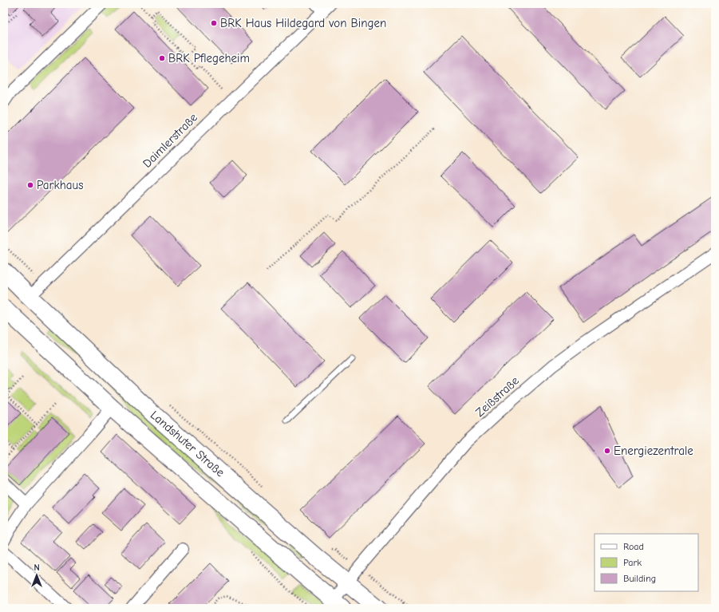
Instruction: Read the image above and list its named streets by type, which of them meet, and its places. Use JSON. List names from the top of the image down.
{
  "streets": {
    "main road": ["Landshuter Straße"],
    "street": ["Daimlerstraße", "Zeißstraße"]
  },
  "crossings": [
    ["Daimlerstraße", "Landshuter Straße"],
    ["Zeißstraße", "Landshuter Straße"]
  ],
  "places": [
    "BRK Haus Hildegard von Bingen",
    "BRK Pflegeheim",
    "Parkhaus",
    "Energiezentrale"
  ],
  "legend": ["Road", "Park", "Building"],
  "north": "top"
}
